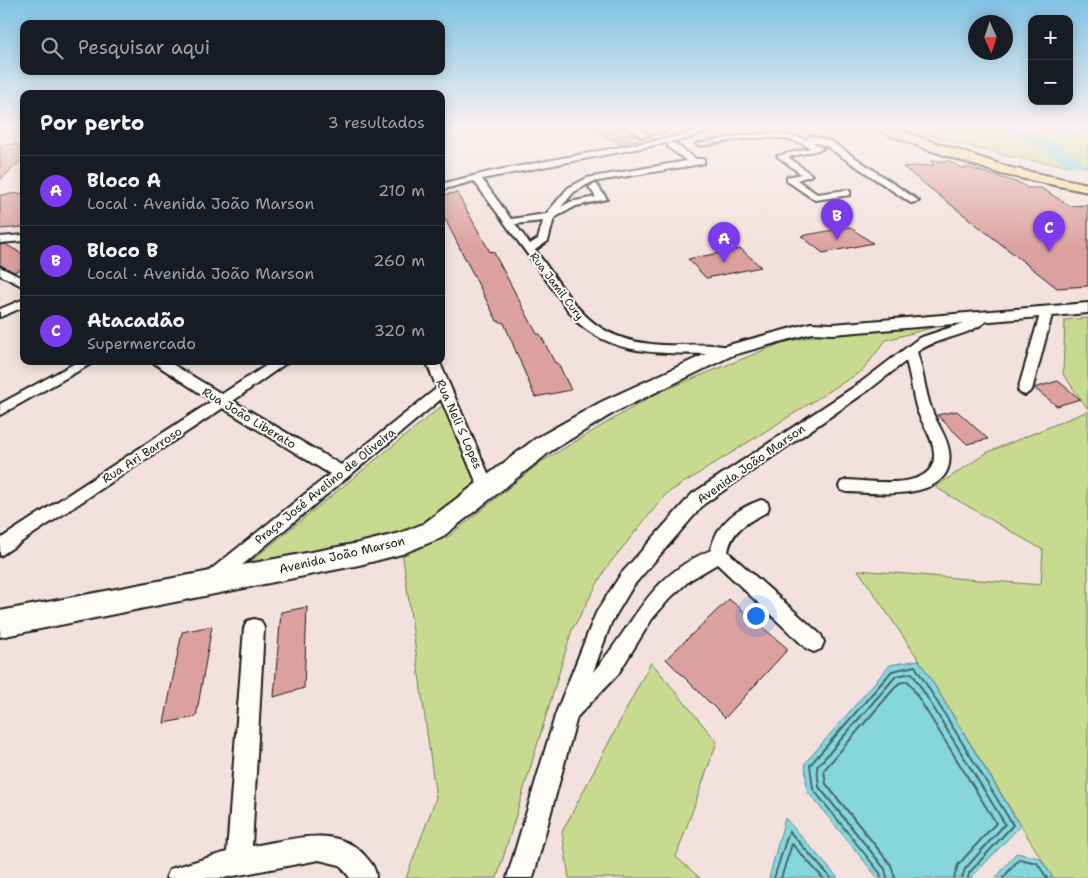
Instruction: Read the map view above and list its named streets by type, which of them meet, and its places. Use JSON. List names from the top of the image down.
{
  "streets": {
    "main road": ["Avenida João Marson"],
    "street": [
      "Rua Jamil Cury",
      "Rua João Liberato",
      "Rua Neli S Lopes",
      "Rua Ari Barroso",
      "Praça José Avelino de Oliveira"
    ]
  },
  "crossings": [
    ["Rua Jamil Cury", "Avenida João Marson"],
    ["Rua João Liberato", "Rua Ari Barroso"],
    ["Rua João Liberato", "Praça José Avelino de Oliveira"],
    ["Rua Neli S Lopes", "Avenida João Marson"],
    ["Rua Neli S Lopes", "Praça José Avelino de Oliveira"],
    ["Avenida João Marson", "Praça José Avelino de Oliveira"]
  ],
  "north": "bottom",
  "page": {
    "map_buttons": ["+", "−"],
    "search": "Pesquisar aqui",
    "heading": ["Por perto", "3 resultados"],
    "list": [
      {
        "mark": "A",
        "name": "Bloco A",
        "note": "Local · Avenida João Marson",
        "value": "210 m"
      },
      {
        "mark": "B",
        "name": "Bloco B",
        "note": "Local · Avenida João Marson",
        "value": "260 m"
      },
      {
        "mark": "C",
        "name": "Atacadão",
        "note": "Supermercado",
        "value": "320 m"
      }
    ],
    "pins": ["B", "C", "A"]
  }
}
